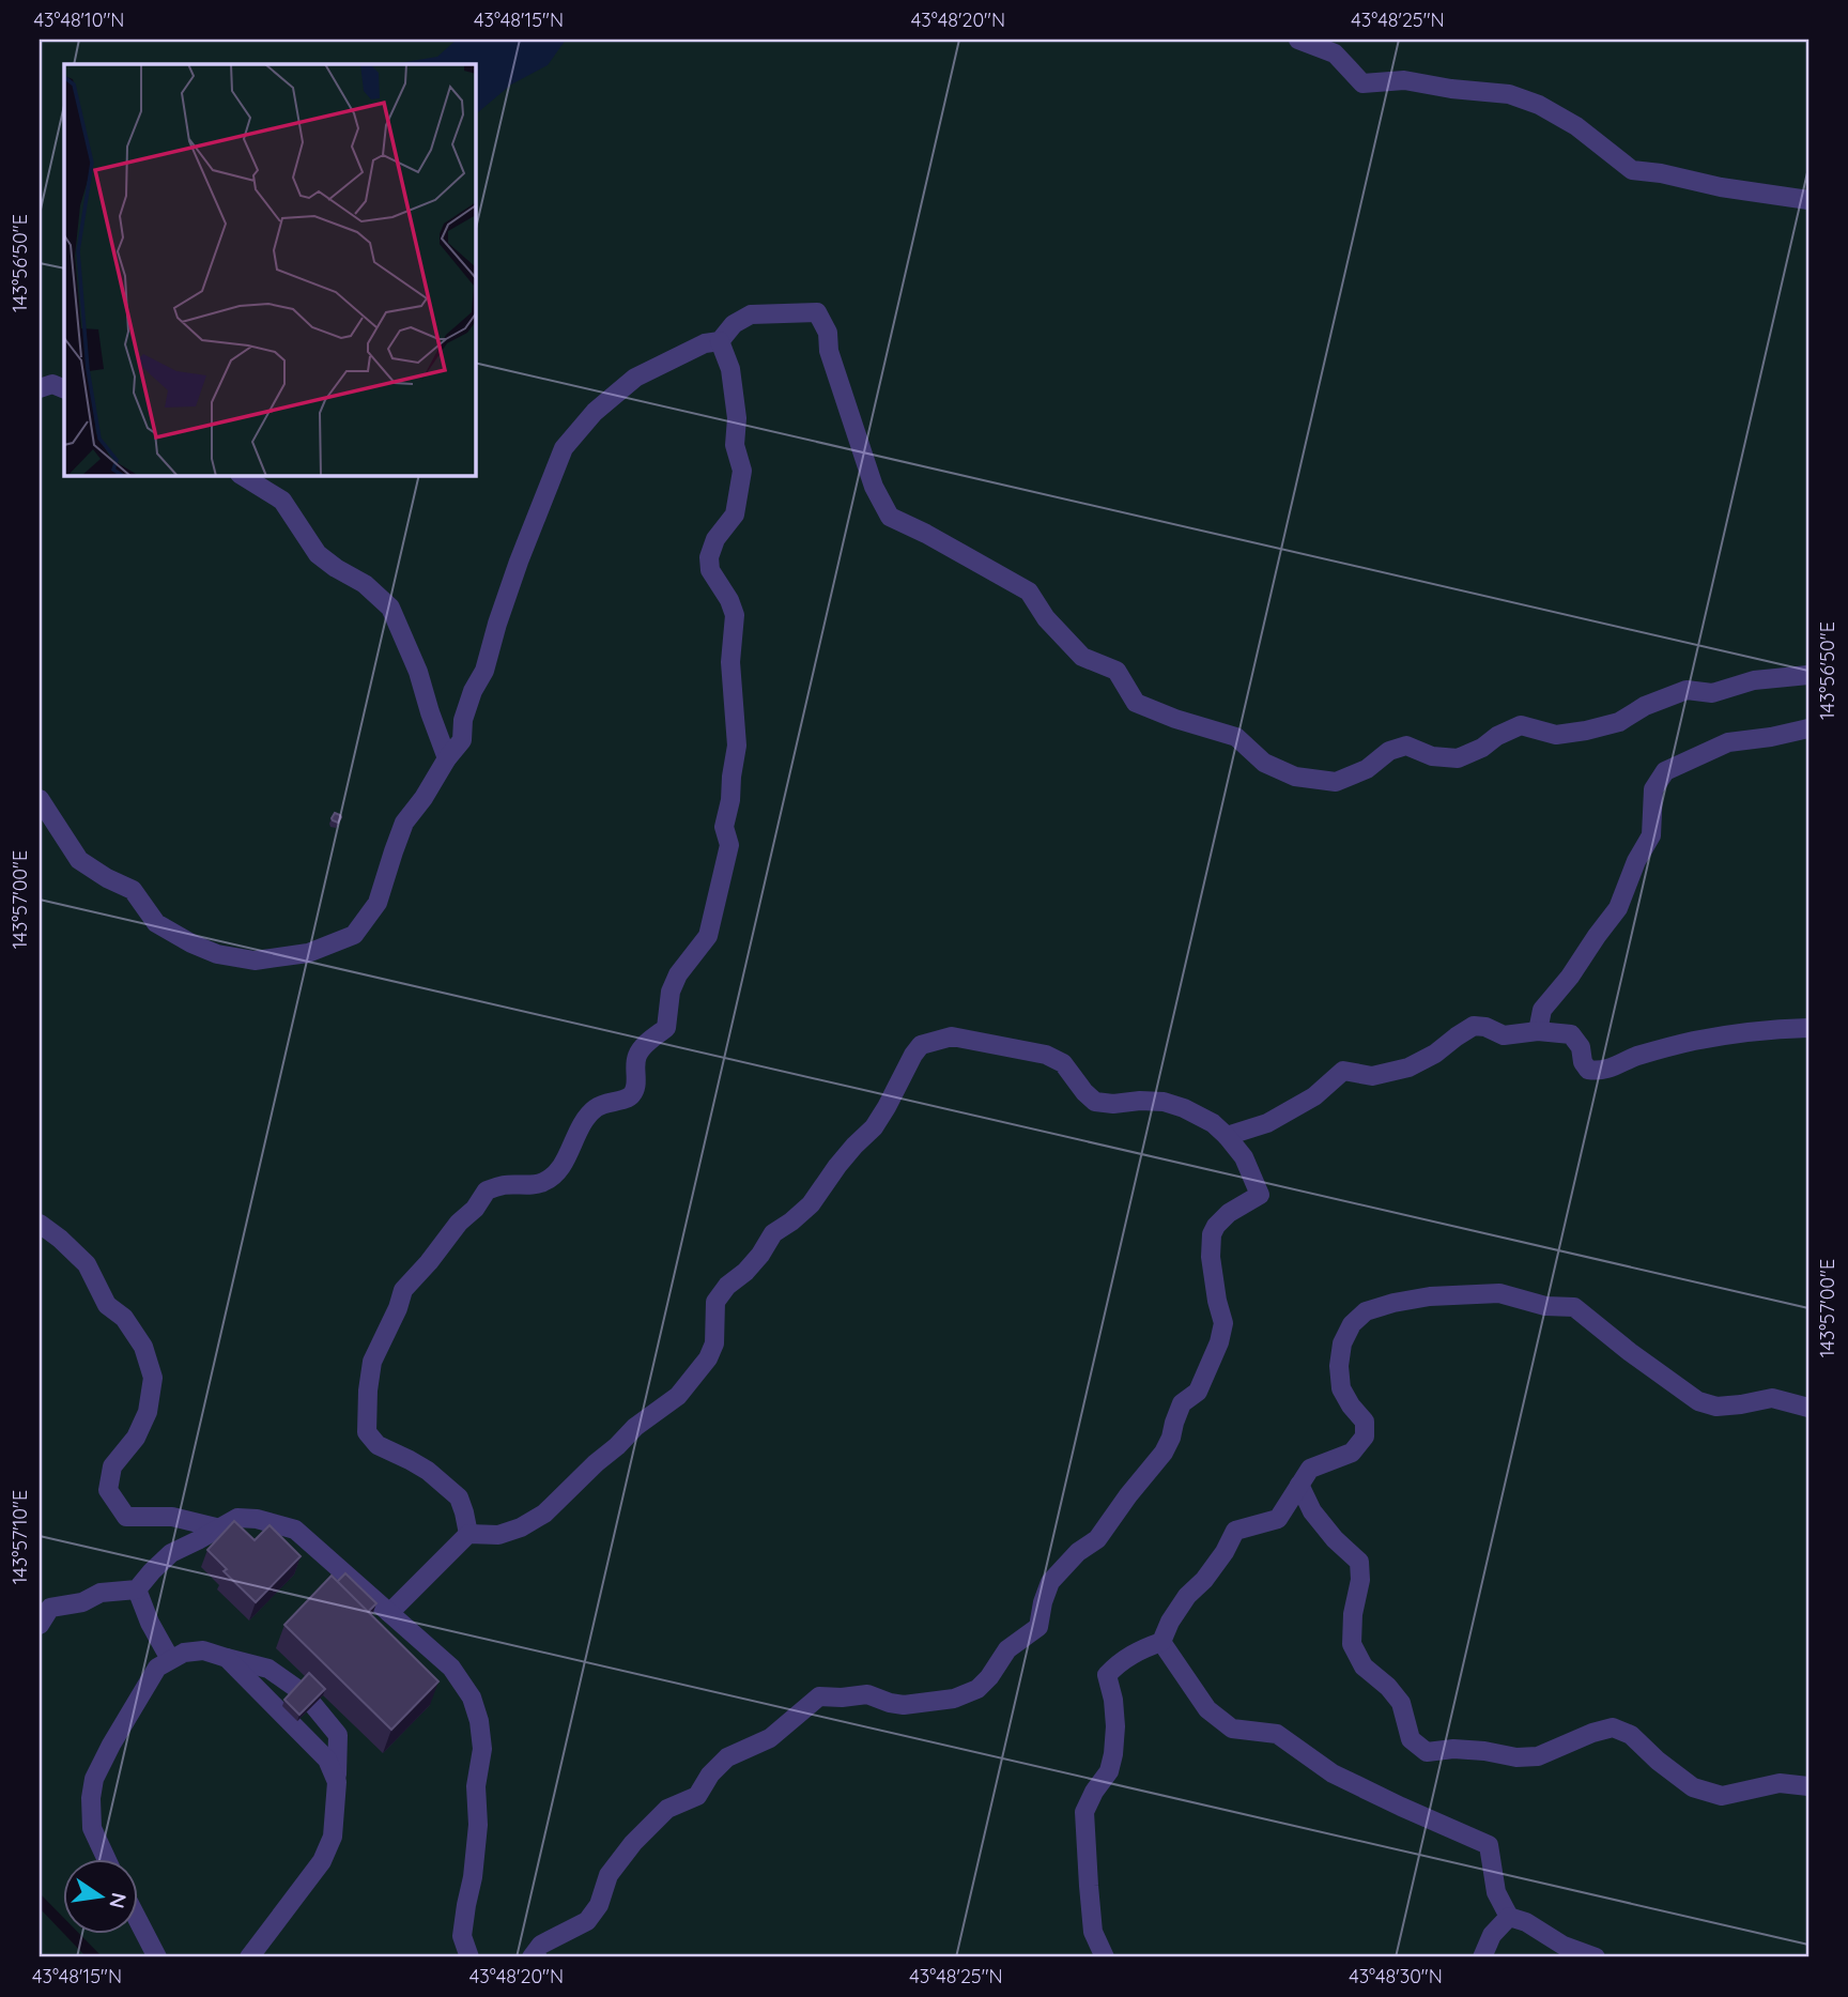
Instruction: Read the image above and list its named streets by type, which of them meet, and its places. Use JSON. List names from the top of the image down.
{
  "north": "right",
  "coordinates": [
    "43°48'10\"N",
    "43°48'15\"N",
    "43°48'20\"N",
    "43°48'25\"N",
    "143°56'50\"E",
    "143°57'00\"E",
    "143°57'10\"E",
    "43°48'30\"N"
  ]
}
